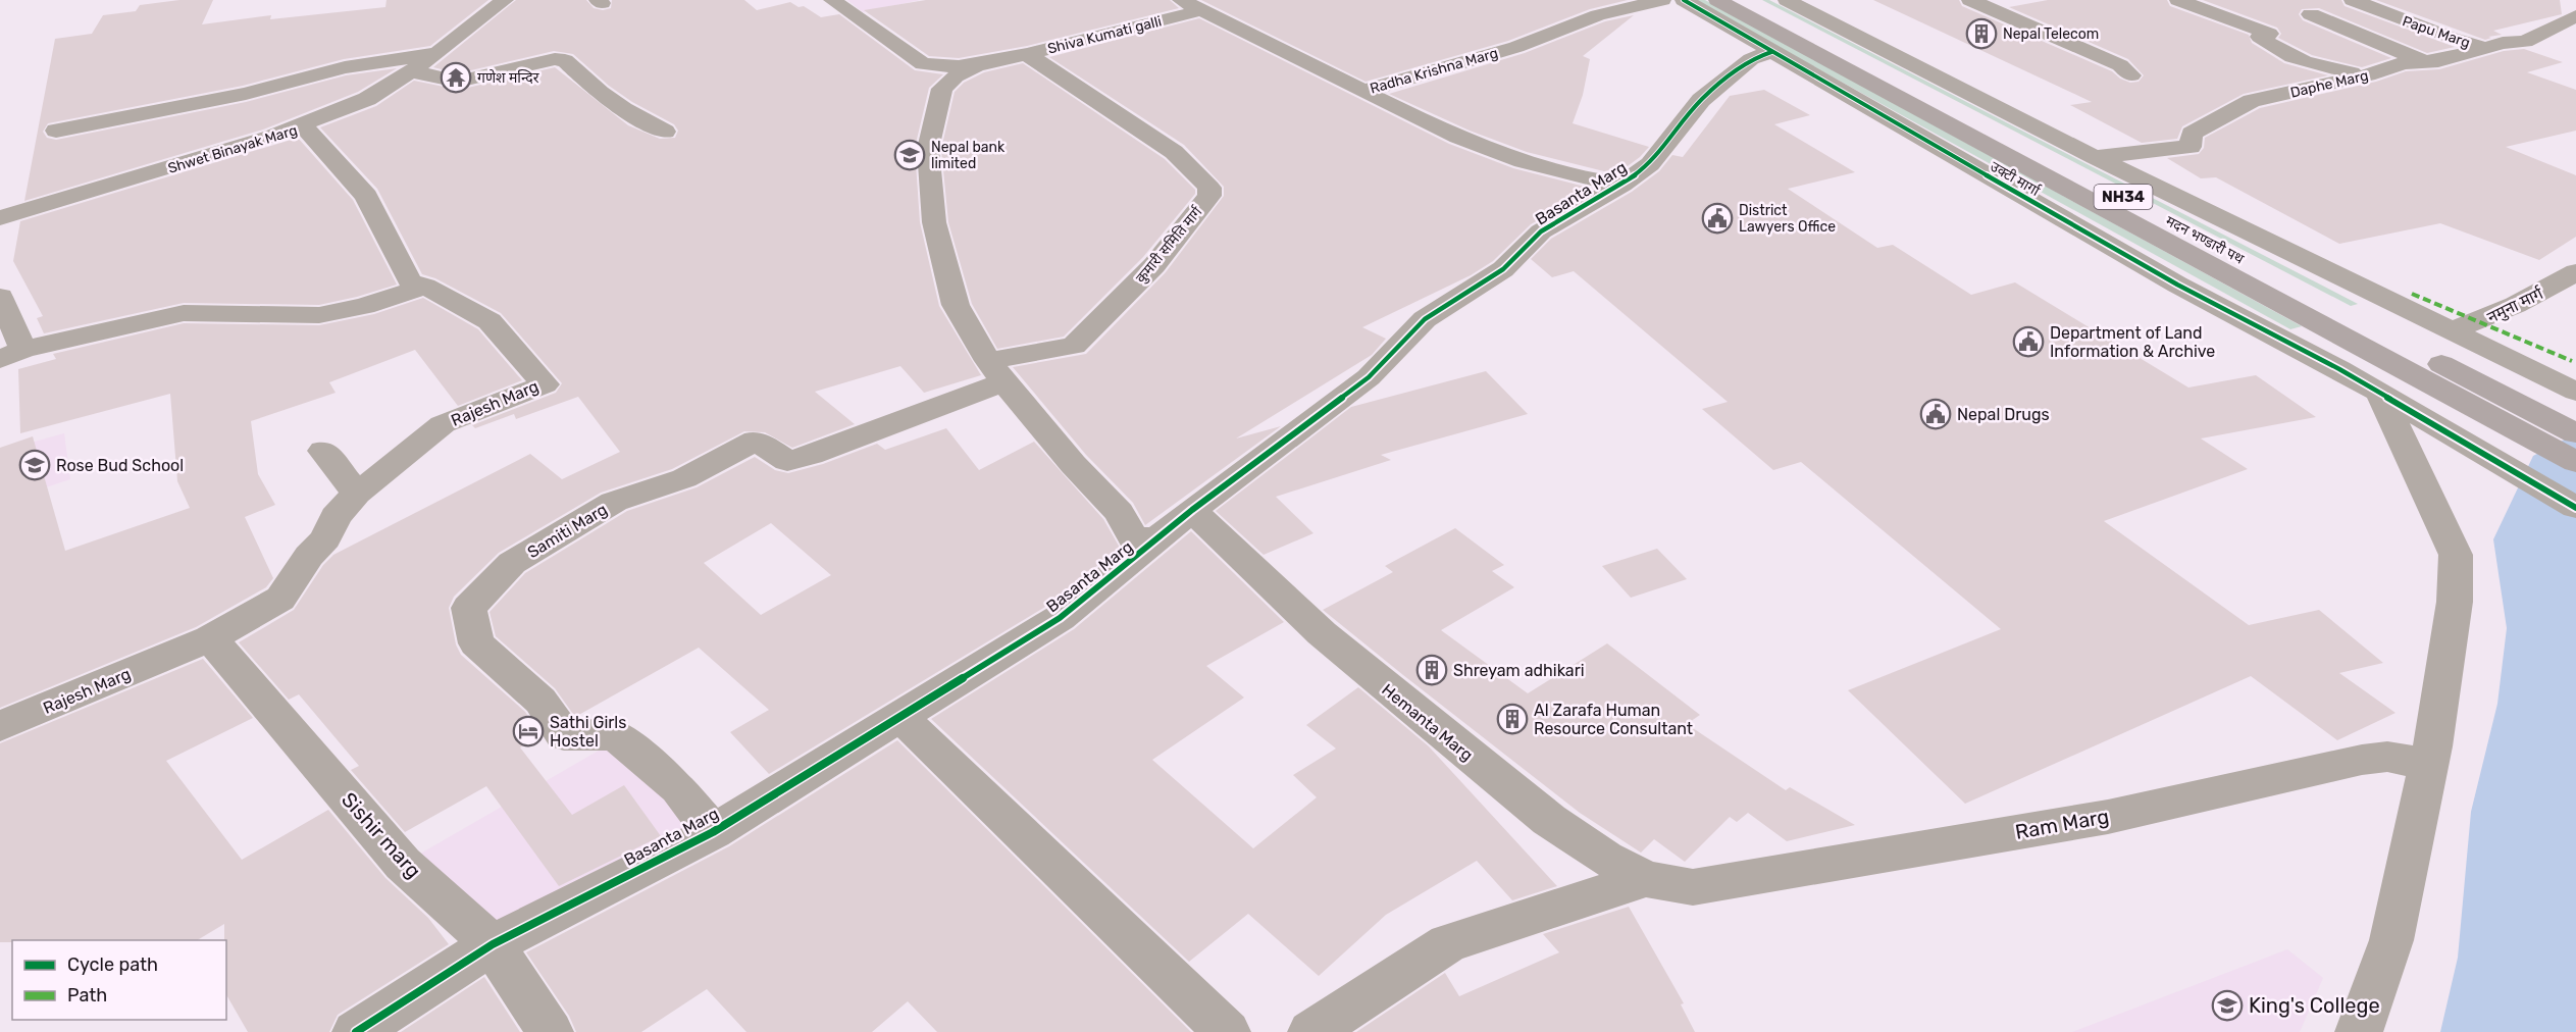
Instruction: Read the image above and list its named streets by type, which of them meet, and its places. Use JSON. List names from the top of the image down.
{
  "streets": {
    "highway": ["NH34", "मदन भण्डारी पथ"],
    "street": [
      "Papu Marg",
      "Shiva Kumati galli",
      "Radha Krishna Marg",
      "Daphe Marg",
      "Shwet Binayak Marg",
      "उक्टी मार्गा",
      "Basanta Marg",
      "कुमारी समिति मार्ग",
      "नमुना मार्ग",
      "Rajesh Marg",
      "Samiti Marg",
      "Hemanta Marg",
      "Ram Marg",
      "Sishir marg"
    ]
  },
  "crossings": [
    ["Papu Marg", "Daphe Marg"],
    ["Shiva Kumati galli", "Radha Krishna Marg"],
    ["Shiva Kumati galli", "कुमारी समिति मार्ग"],
    ["Radha Krishna Marg", "Basanta Marg"],
    ["Shwet Binayak Marg", "Rajesh Marg"],
    ["उक्टी मार्गा", "Basanta Marg"],
    ["Basanta Marg", "Samiti Marg"],
    ["Basanta Marg", "Hemanta Marg"],
    ["Basanta Marg", "Sishir marg"],
    ["कुमारी समिति मार्ग", "Samiti Marg"],
    ["Rajesh Marg", "Sishir marg"],
    ["Hemanta Marg", "Ram Marg"]
  ],
  "places": {
    "building": ["Nepal Telecom", "Shreyam adhikari", "Al Zarafa Human Resource Consultant"],
    "temple": ["गणेश मन्दिर"],
    "school or university": ["Nepal bank limited", "Rose Bud School", "King's College"],
    "public building": ["District Lawyers Office", "Department of Land Information & Archive", "Nepal Drugs"],
    "hotel": ["Sathi Girls Hostel"]
  },
  "legend": ["Cycle path", "Path"]
}
